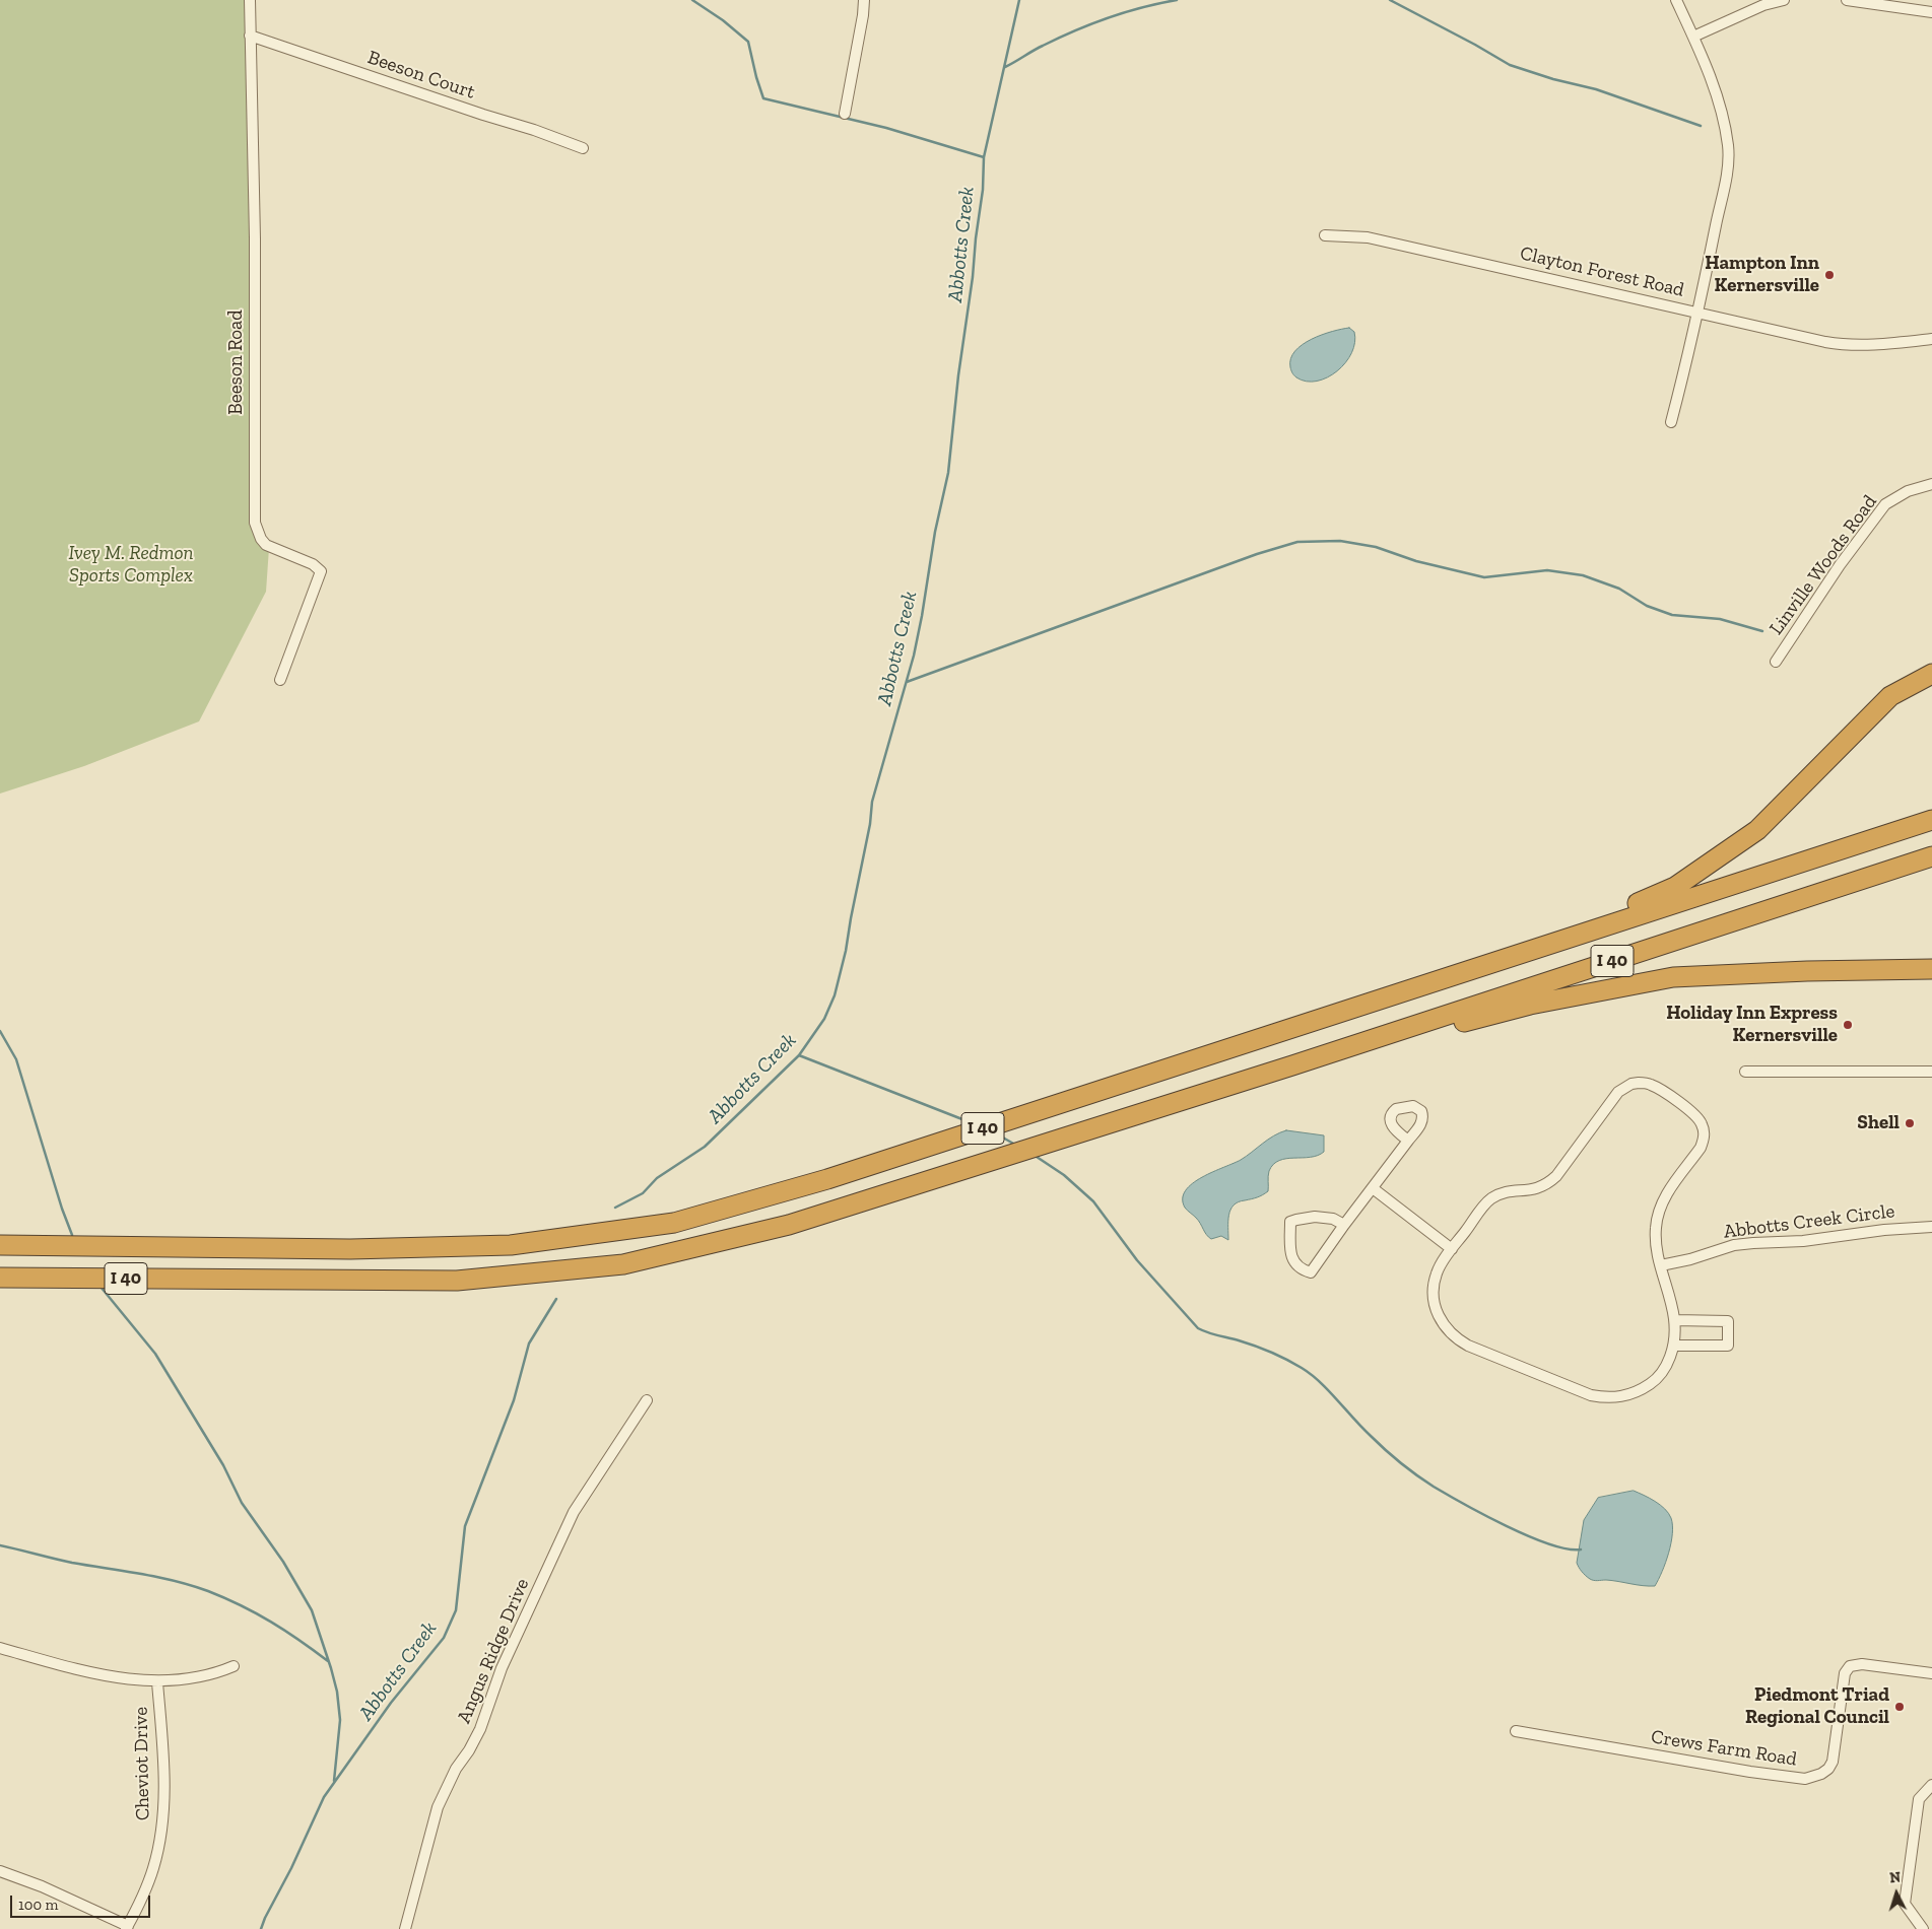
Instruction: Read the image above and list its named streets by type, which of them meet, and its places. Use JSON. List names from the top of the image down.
{
  "streets": {
    "highway": ["I 40"],
    "street": [
      "Beeson Court",
      "Clayton Forest Road",
      "Beeson Road",
      "Linville Woods Road",
      "Abbotts Creek Circle",
      "Angus Ridge Drive",
      "Crews Farm Road",
      "Cheviot Drive"
    ]
  },
  "crossings": [
    ["Beeson Court", "Beeson Road"]
  ],
  "water": ["Abbotts Creek"],
  "parks": ["Ivey M. Redmon Sports Complex"],
  "places": [
    "Hampton Inn Kernersville",
    "Holiday Inn Express Kernersville",
    "Shell",
    "Piedmont Triad Regional Council"
  ],
  "scale_bar": "100 m",
  "north": "top"
}
